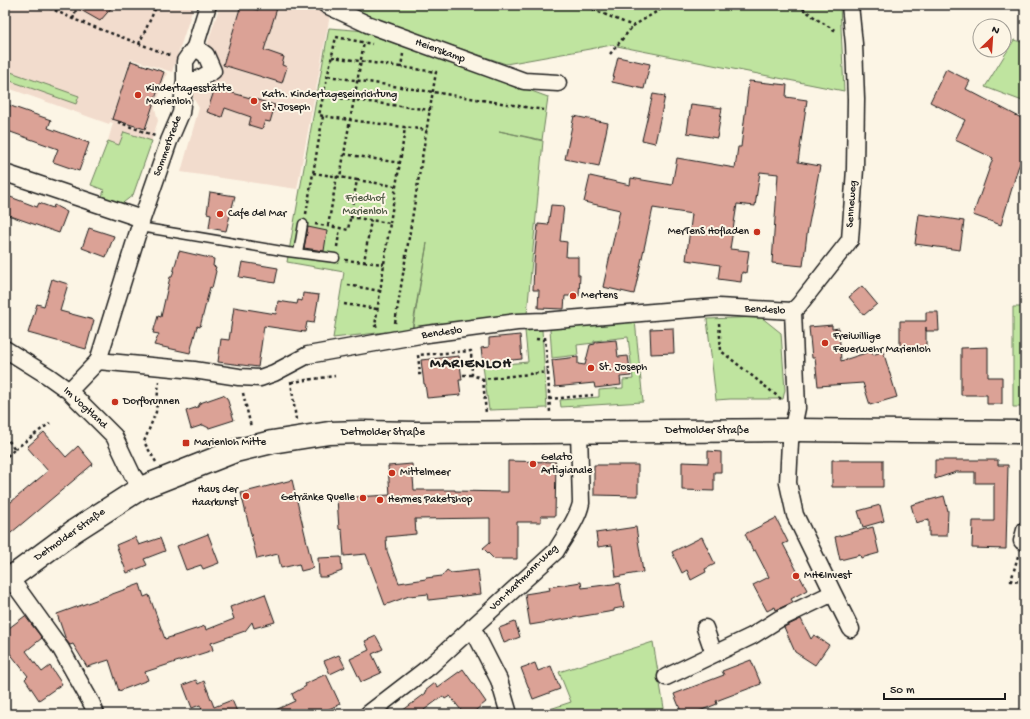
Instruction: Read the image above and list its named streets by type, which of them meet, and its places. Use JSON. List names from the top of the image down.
{
  "streets": {
    "street": [
      "Heierskamp",
      "Sommerbrede",
      "Senneweg",
      "Bendeslo",
      "Im Vogtland",
      "Detmolder Straße",
      "Von-Hartmann-Weg"
    ]
  },
  "crossings": [
    ["Sommerbrede", "Bendeslo"],
    ["Sommerbrede", "Im Vogtland"],
    ["Senneweg", "Bendeslo"],
    ["Im Vogtland", "Detmolder Straße"],
    ["Detmolder Straße", "Von-Hartmann-Weg"]
  ],
  "districts": ["MARIENLOH"],
  "parks": ["Friedhof Marienloh"],
  "places": {
    "other": [
      "Kindertagesstätte Marienloh",
      "Kath. Kindertageseinrichtung St. Joseph",
      "Cafe del Mar",
      "MerTenS Hofladen",
      "Mertens",
      "Freiwillige Feuerwehr Marienloh",
      "St. Joseph",
      "Dorfbrunnen",
      "Gelato Artigianale",
      "Mittelmeer",
      "Haus der Haarkunst",
      "Getränke Quelle",
      "Hermes Paketshop",
      "MH€Invest"
    ],
    "transit": ["Marienloh Mitte"]
  },
  "scale_bar": "50 m",
  "north": "top right"
}
